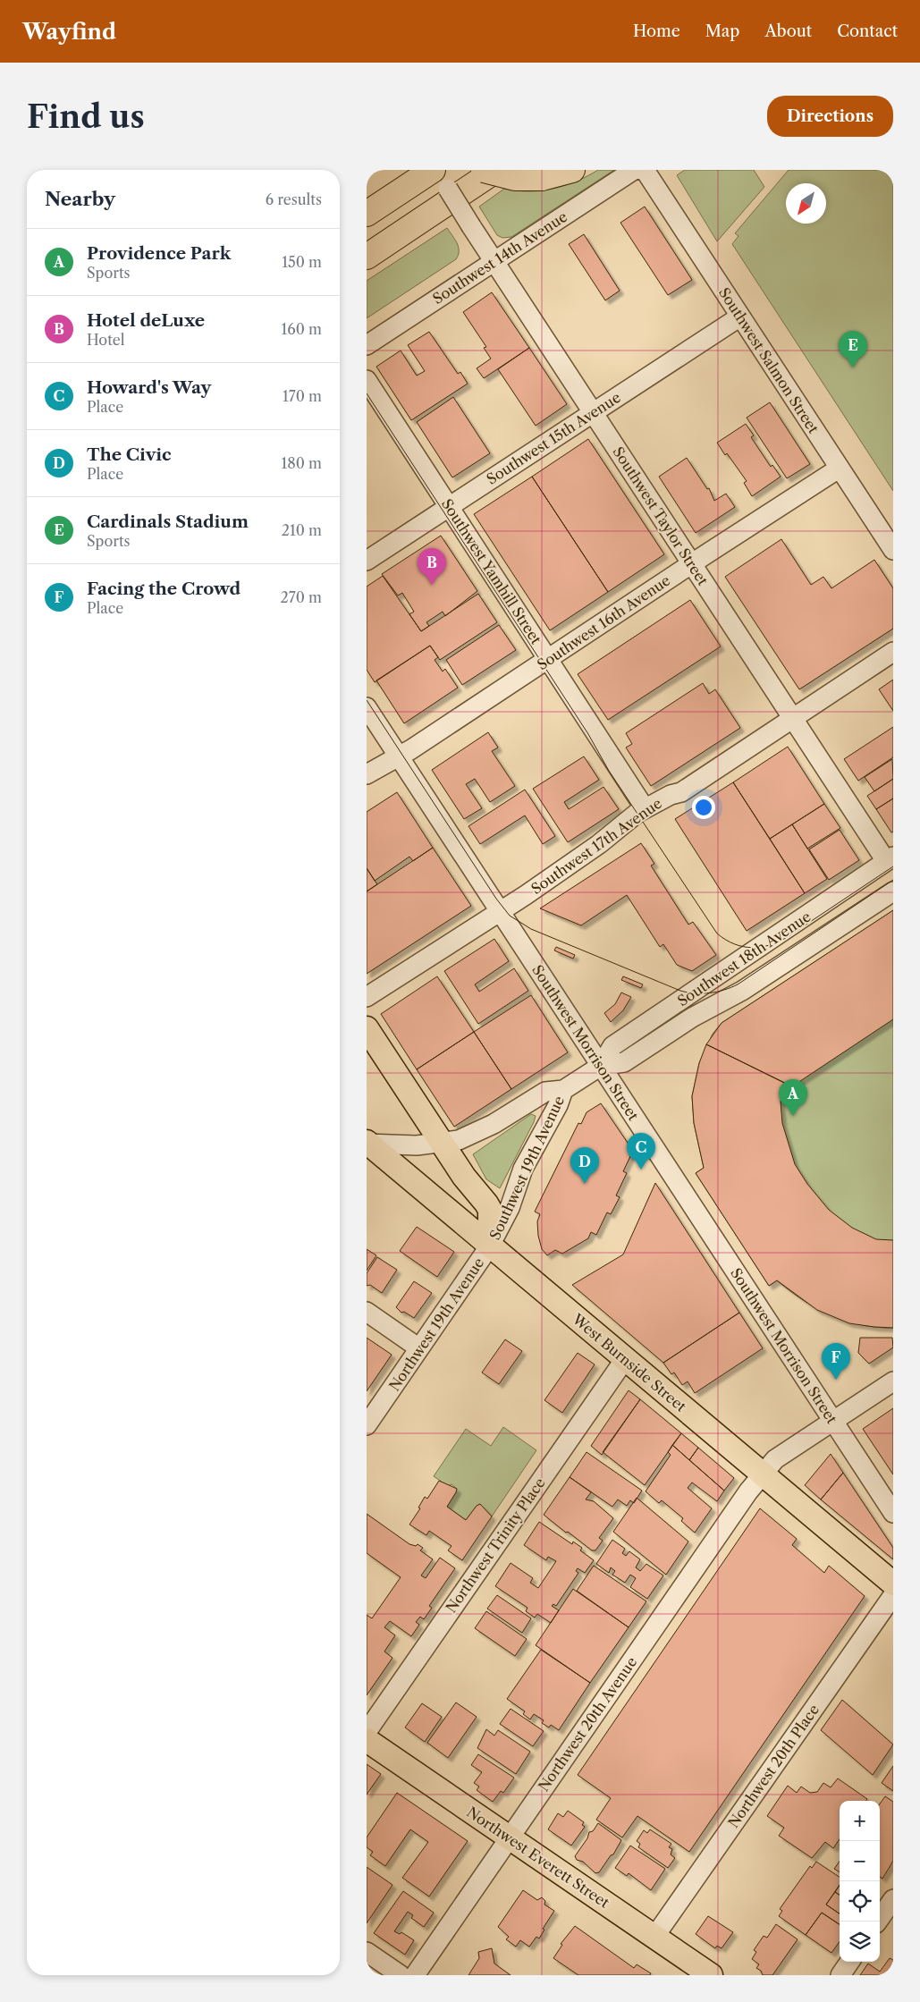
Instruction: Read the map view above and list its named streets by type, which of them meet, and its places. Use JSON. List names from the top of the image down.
{
  "streets": {
    "main road": ["West Burnside Street", "Northwest Everett Street"],
    "street": [
      "Southwest 14th Avenue",
      "Southwest Salmon Street",
      "Southwest 15th Avenue",
      "Southwest Taylor Street",
      "Southwest Yamhill Street",
      "Southwest 16th Avenue",
      "Southwest 17th Avenue",
      "Southwest 18th Avenue",
      "Southwest Morrison Street",
      "Southwest 19th Avenue",
      "Northwest 19th Avenue",
      "Northwest Trinity Place",
      "Northwest 20th Avenue",
      "Northwest 20th Place"
    ]
  },
  "crossings": [
    ["Southwest 14th Avenue", "Southwest Taylor Street"],
    ["Southwest Salmon Street", "Southwest 15th Avenue"],
    ["Southwest Salmon Street", "Southwest 16th Avenue"],
    ["Southwest 15th Avenue", "Southwest Taylor Street"],
    ["Southwest 15th Avenue", "Southwest Yamhill Street"],
    ["Southwest Taylor Street", "Southwest 16th Avenue"],
    ["Southwest Taylor Street", "Southwest 17th Avenue"],
    ["Southwest Taylor Street", "Southwest 18th Avenue"],
    ["Southwest Yamhill Street", "Southwest 16th Avenue"],
    ["Southwest Yamhill Street", "Southwest 17th Avenue"],
    ["Southwest 16th Avenue", "Southwest Morrison Street"],
    ["Southwest 17th Avenue", "Southwest Morrison Street"],
    ["Southwest 18th Avenue", "Southwest Morrison Street"],
    ["Southwest 18th Avenue", "Southwest 19th Avenue"],
    ["Southwest 18th Avenue", "West Burnside Street"],
    ["Southwest Morrison Street", "Northwest 20th Avenue"],
    ["Southwest 19th Avenue", "Northwest 19th Avenue"],
    ["Southwest 19th Avenue", "West Burnside Street"],
    ["Northwest 19th Avenue", "West Burnside Street"],
    ["West Burnside Street", "Northwest Trinity Place"],
    ["West Burnside Street", "Northwest 20th Avenue"],
    ["Northwest 20th Avenue", "Northwest Everett Street"],
    ["Northwest 20th Place", "Northwest Everett Street"]
  ],
  "north": "bottom left",
  "page": {
    "header": "Wayfind",
    "nav": [
      "Home",
      "Map",
      "About",
      "Contact"
    ],
    "buttons": "Directions",
    "title": "Find us",
    "heading": ["Nearby", "6 results"],
    "list": [
      {
        "mark": "A",
        "name": "Providence Park",
        "note": "Sports",
        "value": "150 m"
      },
      {
        "mark": "B",
        "name": "Hotel deLuxe",
        "note": "Hotel",
        "value": "160 m"
      },
      {
        "mark": "C",
        "name": "Howard's Way",
        "note": "Place",
        "value": "170 m"
      },
      {
        "mark": "D",
        "name": "The Civic",
        "note": "Place",
        "value": "180 m"
      },
      {
        "mark": "E",
        "name": "Cardinals Stadium",
        "note": "Sports",
        "value": "210 m"
      },
      {
        "mark": "F",
        "name": "Facing the Crowd",
        "note": "Place",
        "value": "270 m"
      }
    ],
    "pins": [
      "E",
      "B",
      "A",
      "C",
      "D",
      "F"
    ],
    "map_buttons": ["+", "−"]
  }
}
